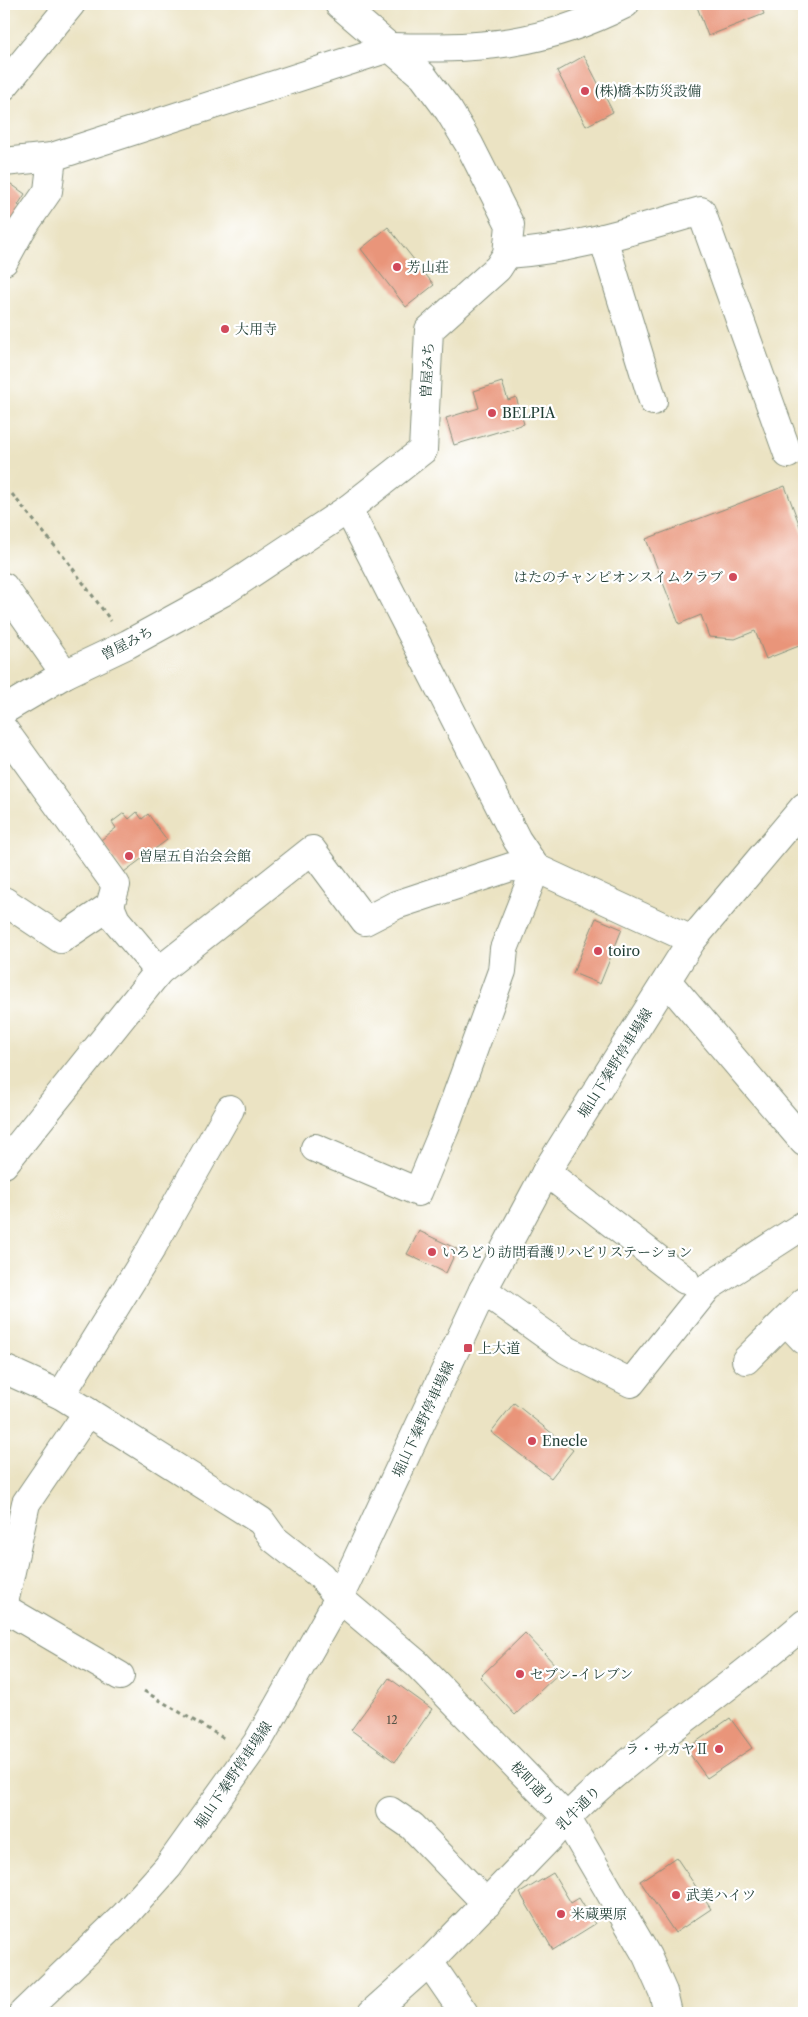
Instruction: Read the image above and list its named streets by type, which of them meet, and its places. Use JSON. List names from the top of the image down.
{
  "streets": {
    "street": [
      "曽屋みち",
      "堀山下秦野停車場線",
      "桜町通り",
      "乳牛通り"
    ]
  },
  "crossings": [
    ["堀山下秦野停車場線", "桜町通り"],
    ["桜町通り", "乳牛通り"]
  ],
  "places": {
    "other": [
      "(株)橋本防災設備",
      "芳山荘",
      "大用寺",
      "BELPIA",
      "はたのチャンピオンスイムクラブ",
      "曽屋五自治会会館",
      "toiro",
      "いろどり訪問看護リハビリステーション",
      "Enecle",
      "セブン-イレブン",
      "ラ・サカヤⅡ",
      "武美ハイツ",
      "米蔵栗原"
    ],
    "transit": ["上大道"]
  },
  "house_numbers": ["12"]
}
